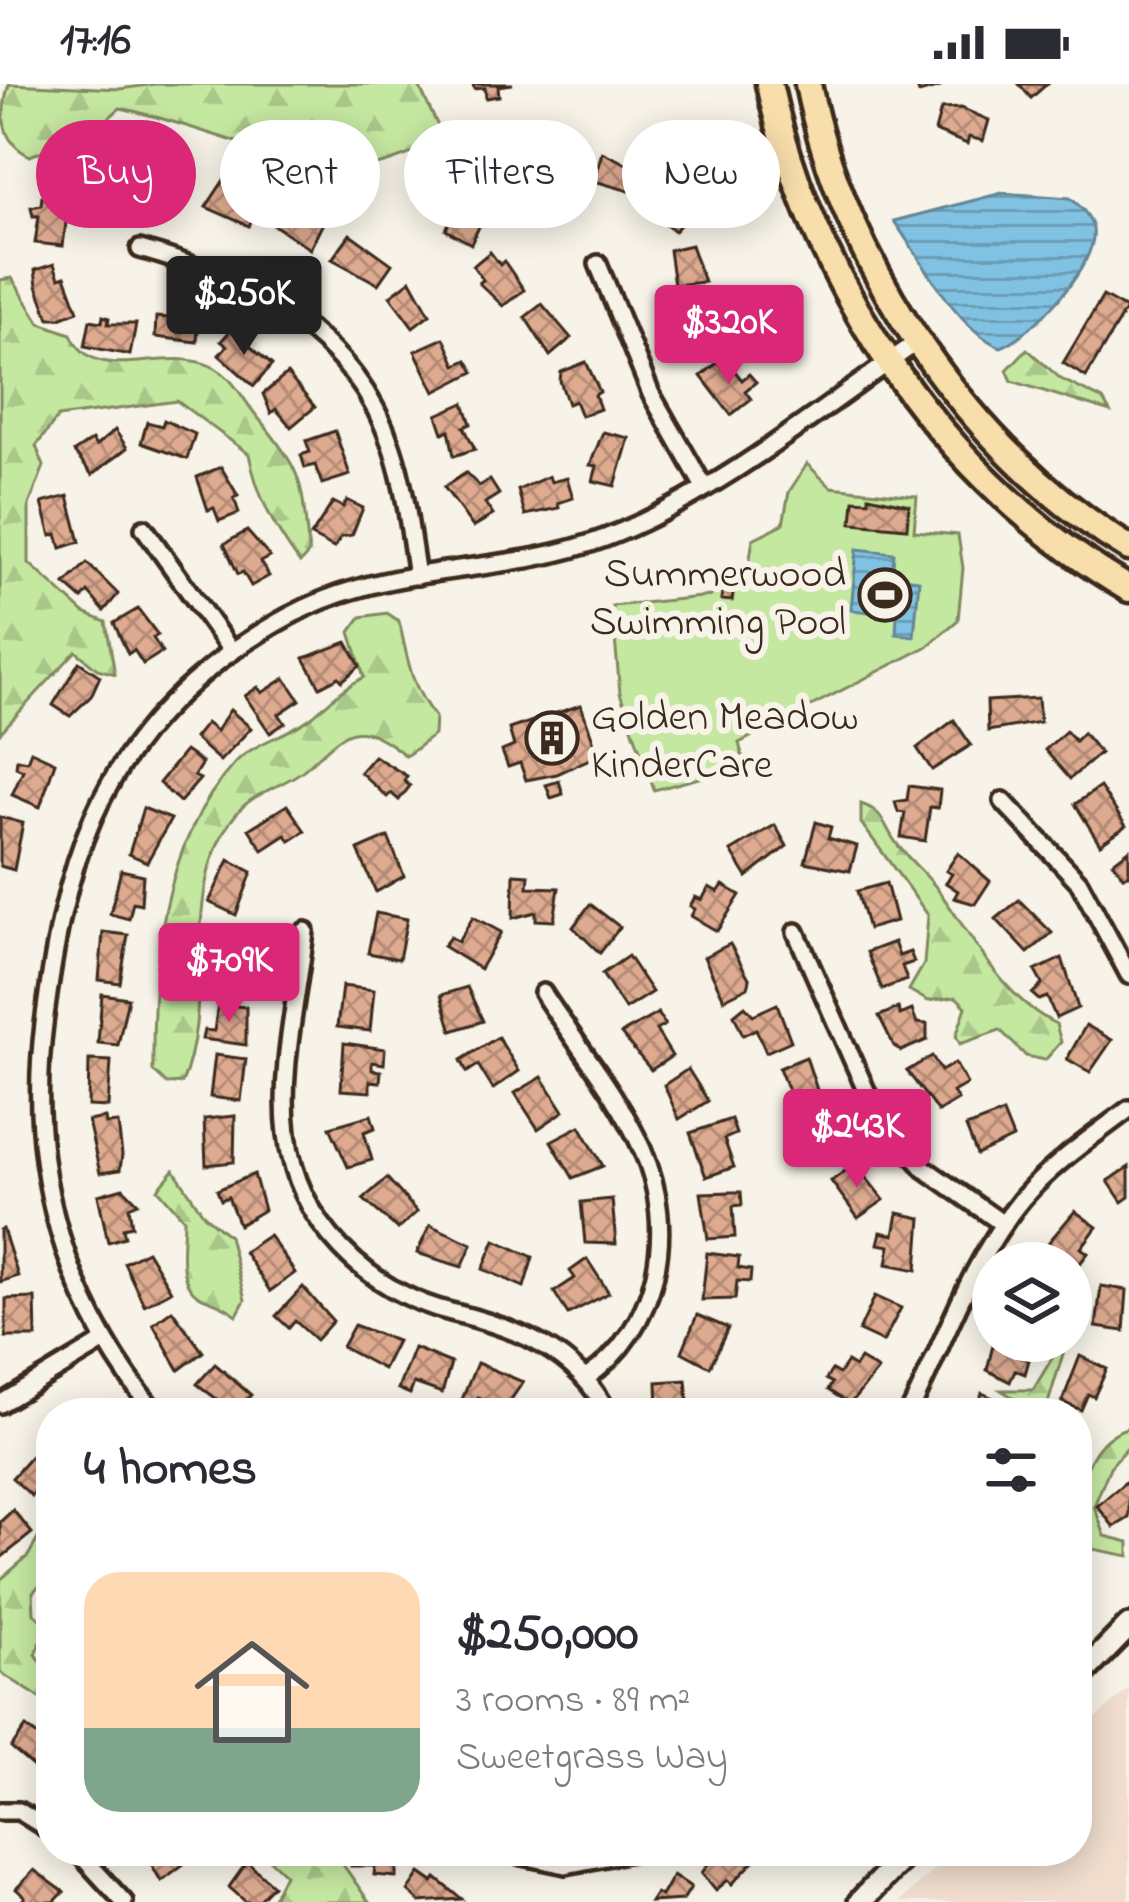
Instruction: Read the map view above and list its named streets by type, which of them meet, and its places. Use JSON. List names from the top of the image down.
{
  "places": {
    "sports": ["Summerwood Swimming Pool"],
    "building": ["Golden Meadow KinderCare"]
  },
  "page": {
    "status": "17:16",
    "chip": [
      "Buy",
      "Rent",
      "Filters",
      "New"
    ],
    "price": [
      "$250K",
      "$320K",
      "$709K",
      "$243K"
    ],
    "heading": "4 homes",
    "list": [
      {
        "name": "$250,000",
        "note": "3 rooms · 89 m² · Sweetgrass Way"
      }
    ]
  }
}
